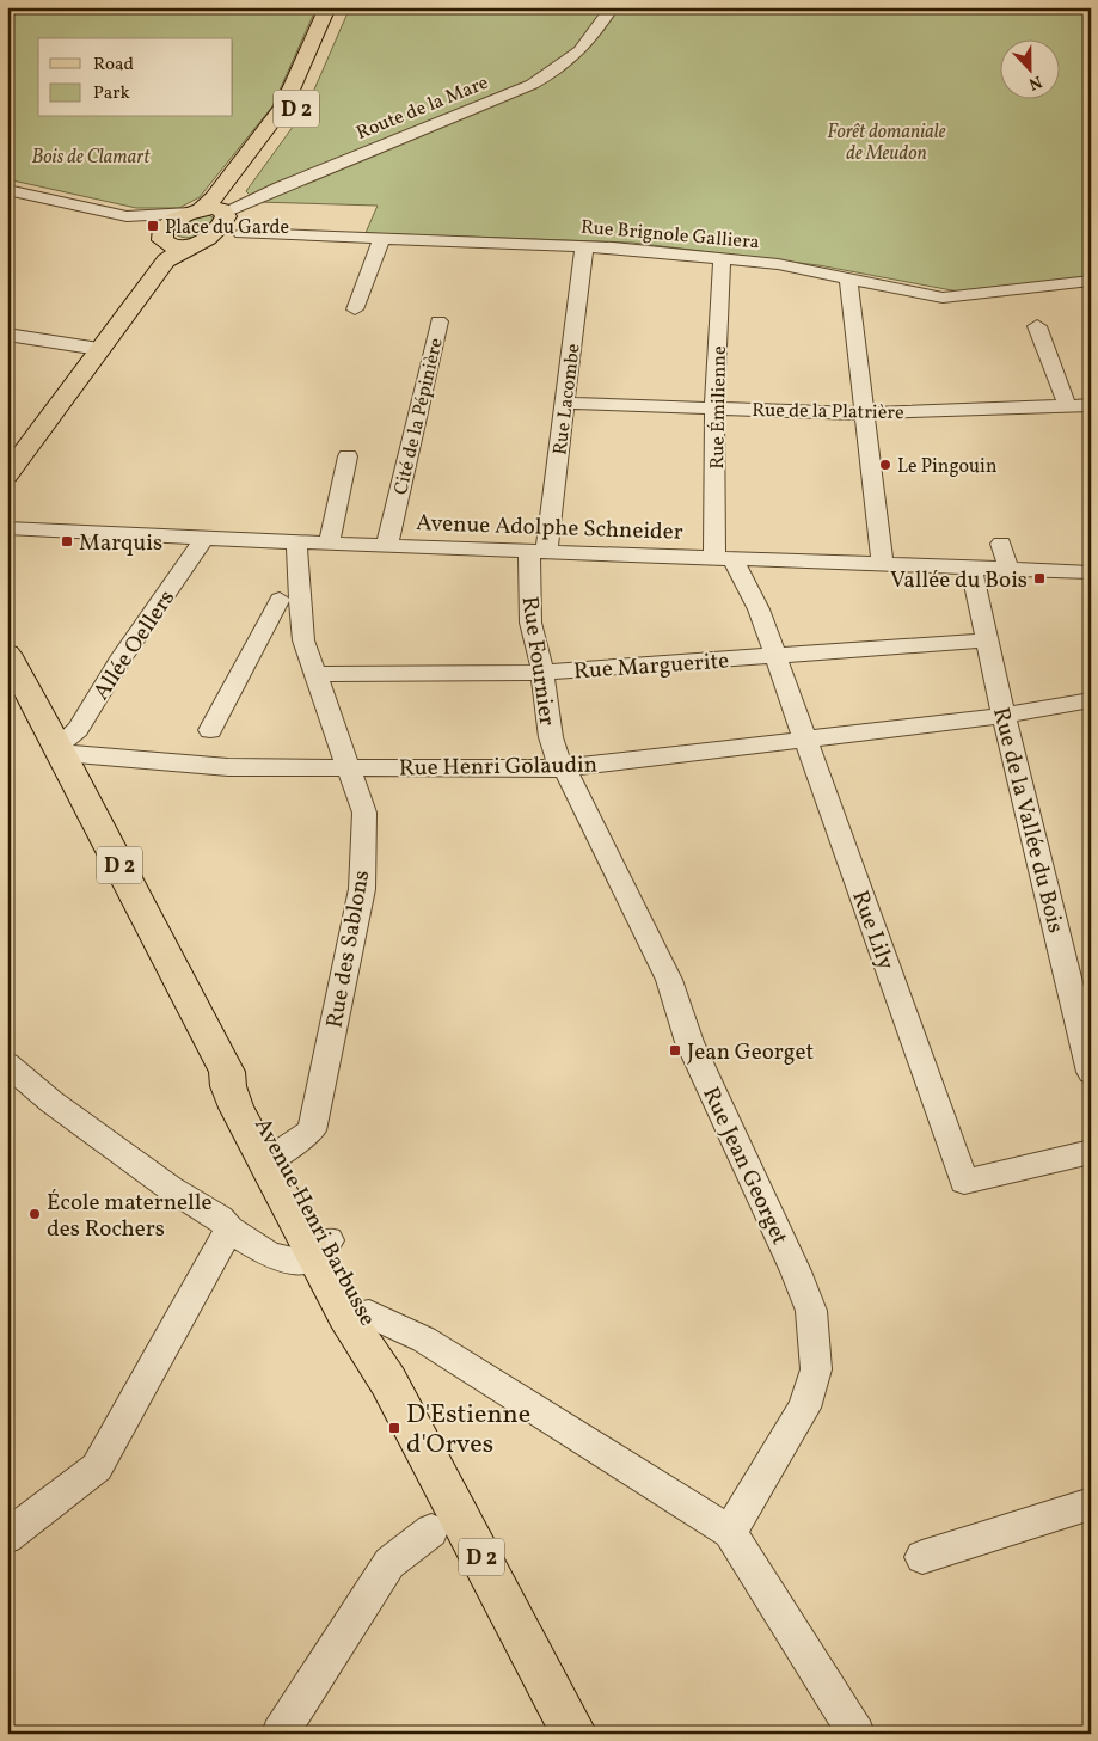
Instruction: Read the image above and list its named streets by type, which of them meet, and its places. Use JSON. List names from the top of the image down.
{
  "streets": {
    "main road": ["D 2", "Avenue Henri Barbusse"],
    "street": [
      "Route de la Mare",
      "Rue Brignole Galliera",
      "Rue Lacombe",
      "Rue Émilienne",
      "Rue de la Platrière",
      "Cité de la Pépinière",
      "Avenue Adolphe Schneider",
      "Allée Oellers",
      "Rue Fournier",
      "Rue Marguerite",
      "Rue Henri Golaudin",
      "Rue de la Vallée du Bois",
      "Rue Lily",
      "Rue des Sablons",
      "Rue Jean Georget"
    ]
  },
  "crossings": [
    ["Route de la Mare", "D 2"],
    ["Rue Brignole Galliera", "Rue Lacombe"],
    ["Rue Brignole Galliera", "Rue Émilienne"],
    ["Rue Lacombe", "Rue de la Platrière"],
    ["Rue Lacombe", "Avenue Adolphe Schneider"],
    ["Rue Lacombe", "Rue Fournier"],
    ["Rue Émilienne", "Rue de la Platrière"],
    ["Rue Émilienne", "Avenue Adolphe Schneider"],
    ["Rue Émilienne", "Rue Lily"],
    ["Cité de la Pépinière", "Avenue Adolphe Schneider"],
    ["Avenue Adolphe Schneider", "Allée Oellers"],
    ["Avenue Adolphe Schneider", "Rue Fournier"],
    ["Avenue Adolphe Schneider", "Rue de la Vallée du Bois"],
    ["Avenue Adolphe Schneider", "Rue Lily"],
    ["Avenue Adolphe Schneider", "Rue des Sablons"],
    ["Allée Oellers", "Rue Henri Golaudin"],
    ["Allée Oellers", "Avenue Henri Barbusse"],
    ["Rue Fournier", "Rue Marguerite"],
    ["Rue Fournier", "Rue Henri Golaudin"],
    ["Rue Fournier", "Rue Jean Georget"],
    ["Rue Marguerite", "Rue de la Vallée du Bois"],
    ["Rue Marguerite", "Rue Lily"],
    ["Rue Marguerite", "Rue des Sablons"],
    ["Rue Henri Golaudin", "Rue de la Vallée du Bois"],
    ["Rue Henri Golaudin", "Rue Lily"],
    ["Rue Henri Golaudin", "Rue des Sablons"],
    ["Rue Henri Golaudin", "Rue Jean Georget"],
    ["Rue Henri Golaudin", "Avenue Henri Barbusse"],
    ["Rue des Sablons", "Avenue Henri Barbusse"]
  ],
  "parks": ["Forêt domaniale de Meudon", "Bois de Clamart"],
  "places": {
    "transit": [
      "Place du Garde",
      "Marquis",
      "Vallée du Bois",
      "Jean Georget",
      "D'Estienne d'Orves"
    ],
    "other": ["Le Pingouin", "École maternelle des Rochers"]
  },
  "legend": ["Road", "Park"],
  "north": "bottom"
}
